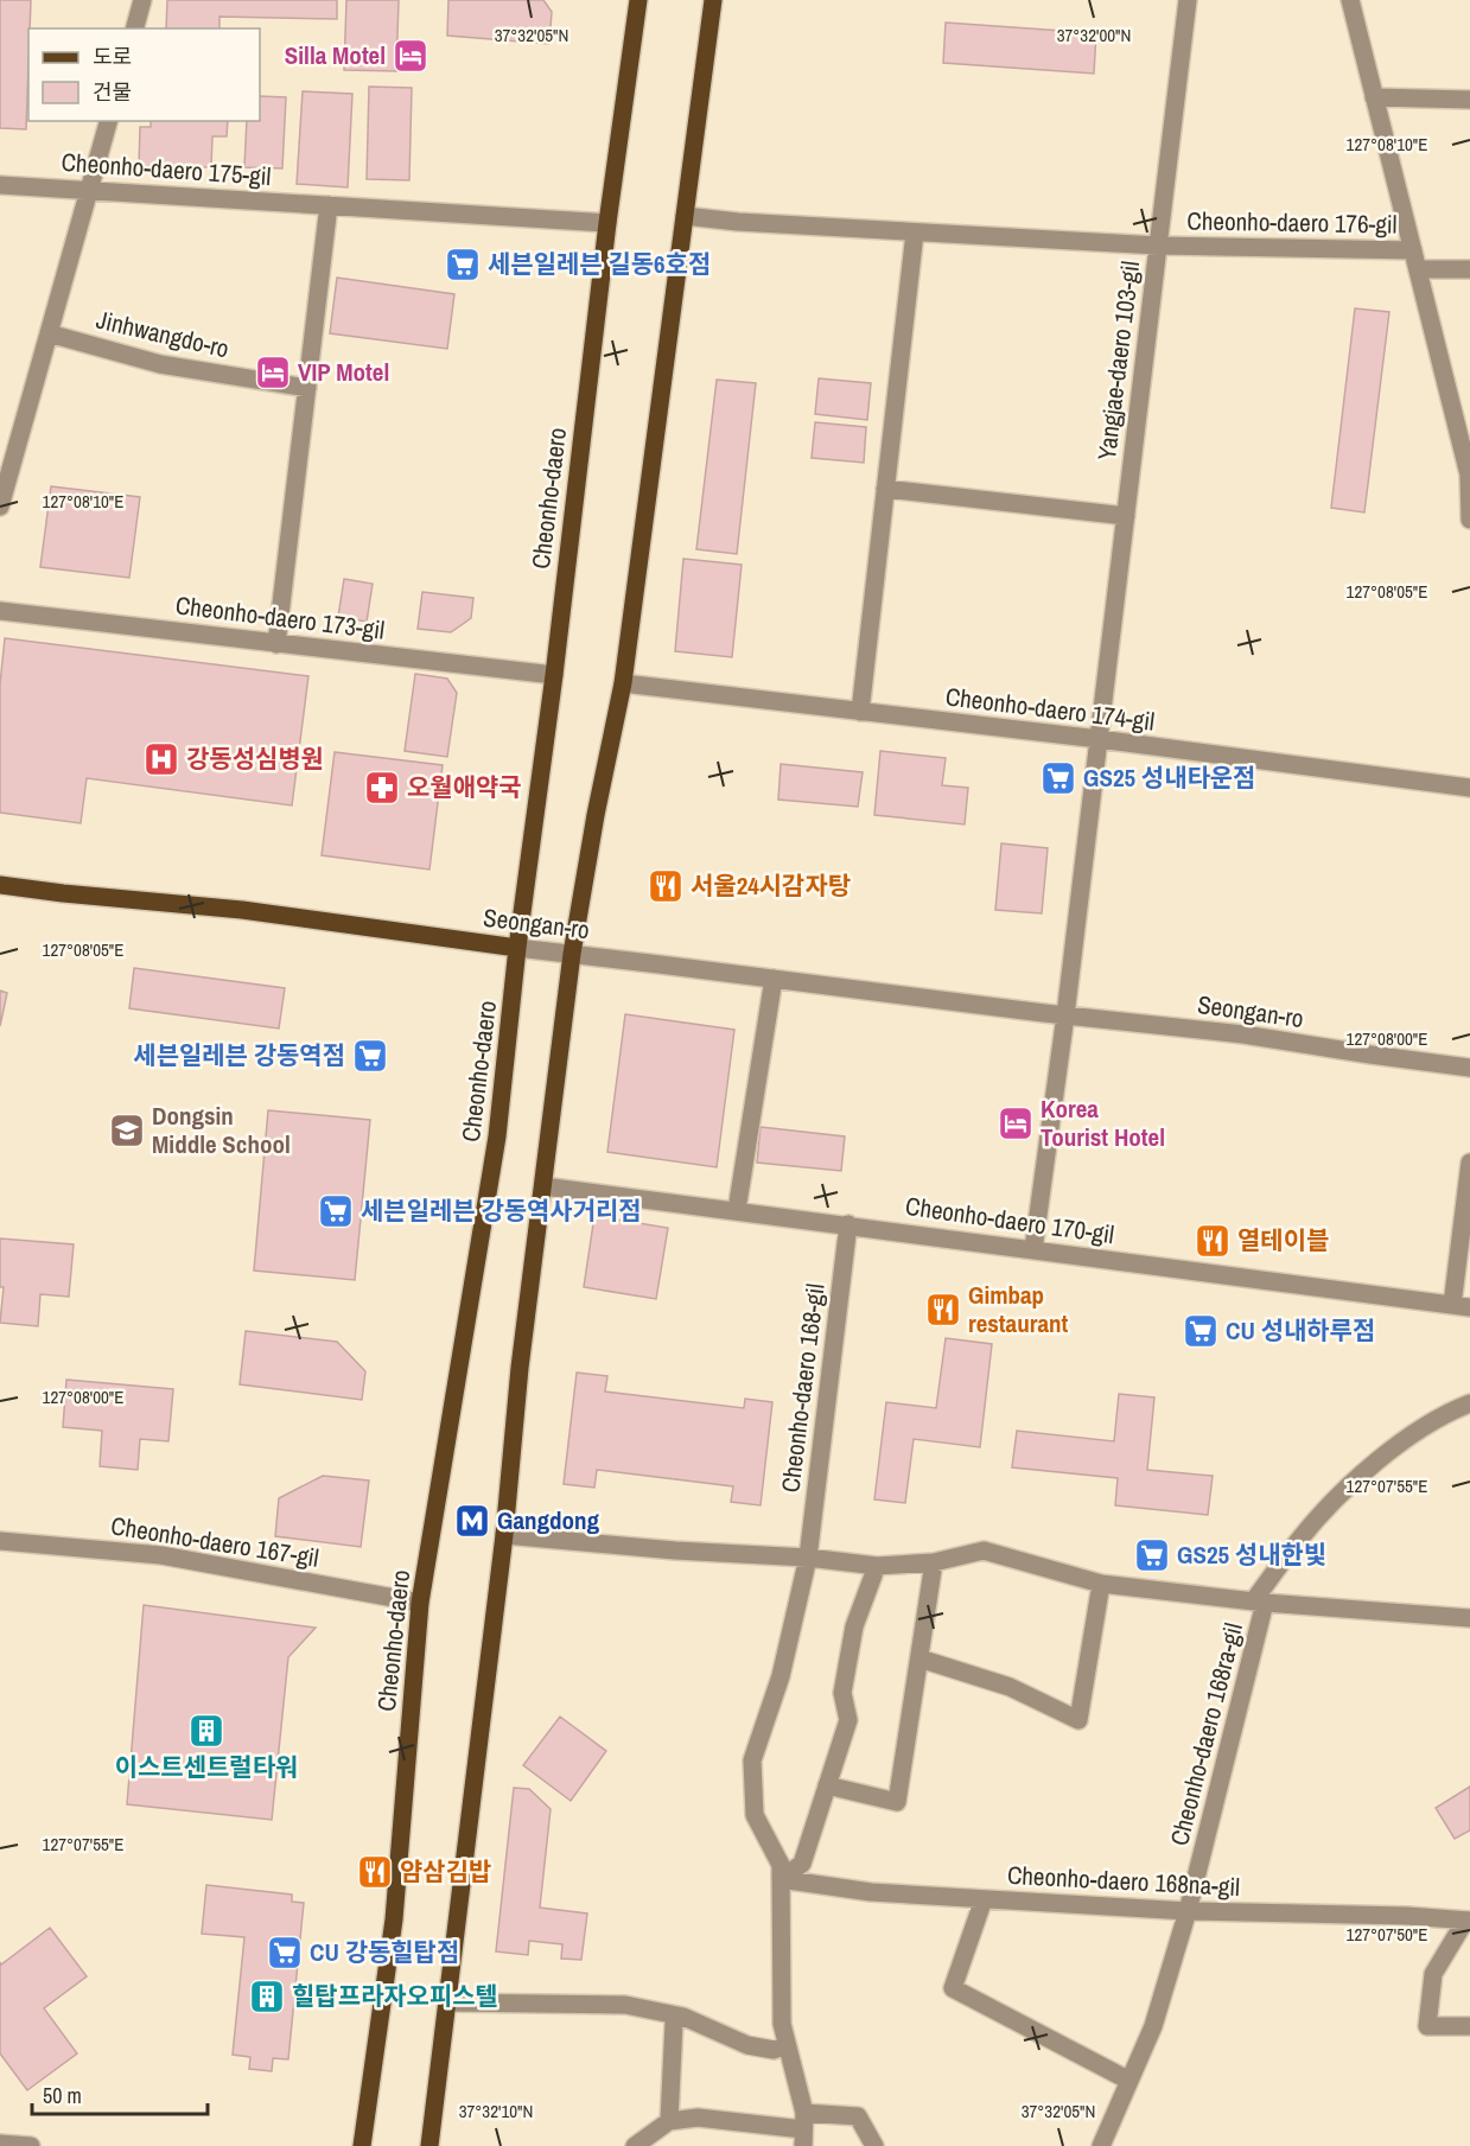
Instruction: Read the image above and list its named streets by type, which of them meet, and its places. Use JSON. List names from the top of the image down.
{
  "streets": {
    "main road": ["Cheonho-daero", "Seongan-ro"],
    "street": [
      "Cheonho-daero 175-gil",
      "Cheonho-daero 176-gil",
      "Jinhwangdo-ro",
      "Yangjae-daero 103-gil",
      "Cheonho-daero 173-gil",
      "Cheonho-daero 174-gil",
      "Cheonho-daero 170-gil",
      "Cheonho-daero 168-gil",
      "Cheonho-daero 167-gil",
      "Cheonho-daero 168ra-gil",
      "Cheonho-daero 168na-gil"
    ]
  },
  "crossings": [
    ["Cheonho-daero 175-gil", "Cheonho-daero"],
    ["Cheonho-daero 176-gil", "Yangjae-daero 103-gil"],
    ["Yangjae-daero 103-gil", "Cheonho-daero 174-gil"],
    ["Yangjae-daero 103-gil", "Seongan-ro"],
    ["Cheonho-daero", "Cheonho-daero 173-gil"],
    ["Cheonho-daero", "Seongan-ro"],
    ["Cheonho-daero", "Cheonho-daero 167-gil"],
    ["Cheonho-daero 170-gil", "Cheonho-daero 168-gil"],
    ["Cheonho-daero 168-gil", "Cheonho-daero 168na-gil"],
    ["Cheonho-daero 168ra-gil", "Cheonho-daero 168na-gil"]
  ],
  "places": {
    "hotel": ["Silla Motel", "VIP Motel", "Korea Tourist Hotel"],
    "supermarket": [
      "세븐일레븐 길동6호점",
      "GS25 성내타운점",
      "세븐일레븐 강동역점",
      "세븐일레븐 강동역사거리점",
      "CU 성내하루점",
      "GS25 성내한빛",
      "CU 강동힐탑점"
    ],
    "hospital": ["강동성심병원"],
    "pharmacy": ["오월애약국"],
    "restaurant": [
      "서울24시감자탕",
      "열테이블",
      "Gimbap restaurant",
      "얌삼김밥"
    ],
    "school or university": ["Dongsin Middle School"],
    "metro station": ["Gangdong"],
    "building": ["이스트센트럴타워", "힐탑프라자오피스텔"]
  },
  "legend": ["도로", "건물"],
  "scale_bar": "50 m",
  "coordinates": [
    "37°32'05\"N",
    "37°32'00\"N",
    "127°08'10\"E",
    "127°08'05\"E",
    "127°08'00\"E",
    "127°07'55\"E",
    "127°07'50\"E",
    "37°32'10\"N"
  ]
}
